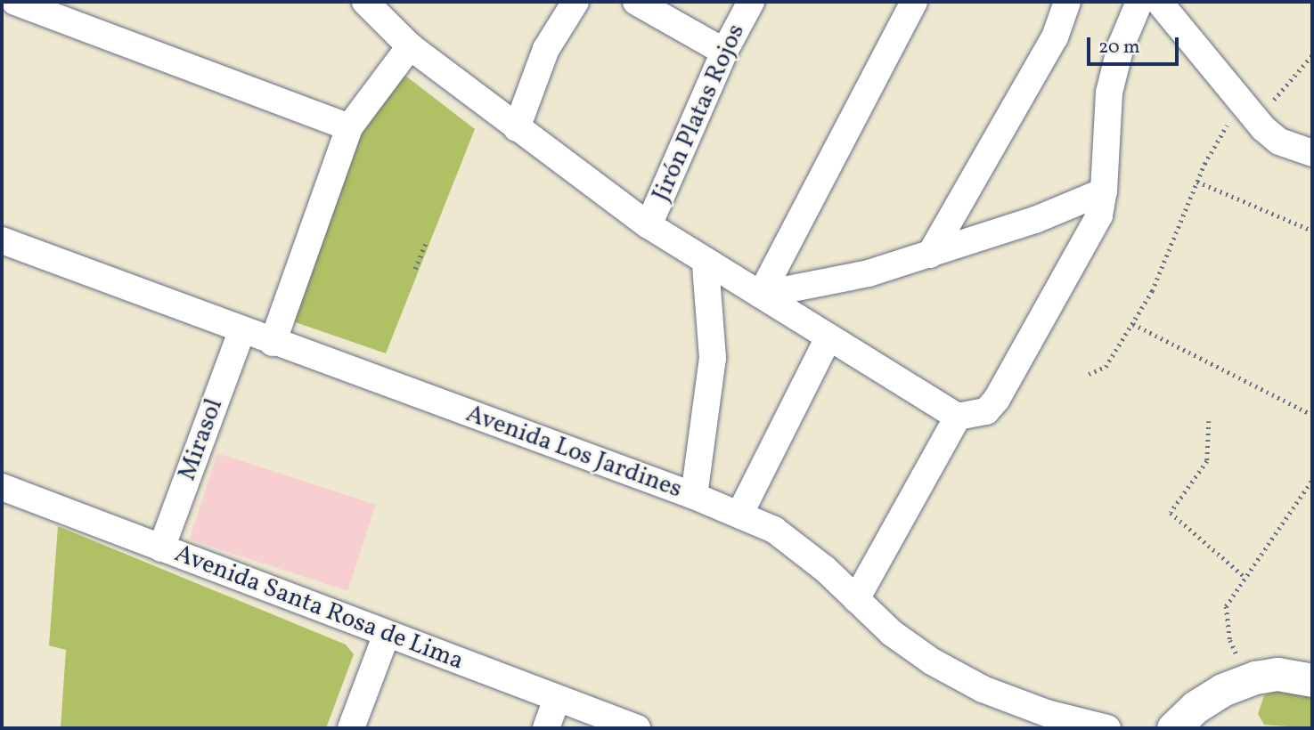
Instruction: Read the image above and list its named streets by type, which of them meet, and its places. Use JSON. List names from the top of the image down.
{
  "streets": {
    "street": [
      "Jirón Platas Rojos",
      "Mirasol",
      "Avenida Los Jardines",
      "Avenida Santa Rosa de Lima"
    ]
  },
  "crossings": [
    ["Mirasol", "Avenida Los Jardines"],
    ["Mirasol", "Avenida Santa Rosa de Lima"]
  ],
  "scale_bar": "20 m"
}
